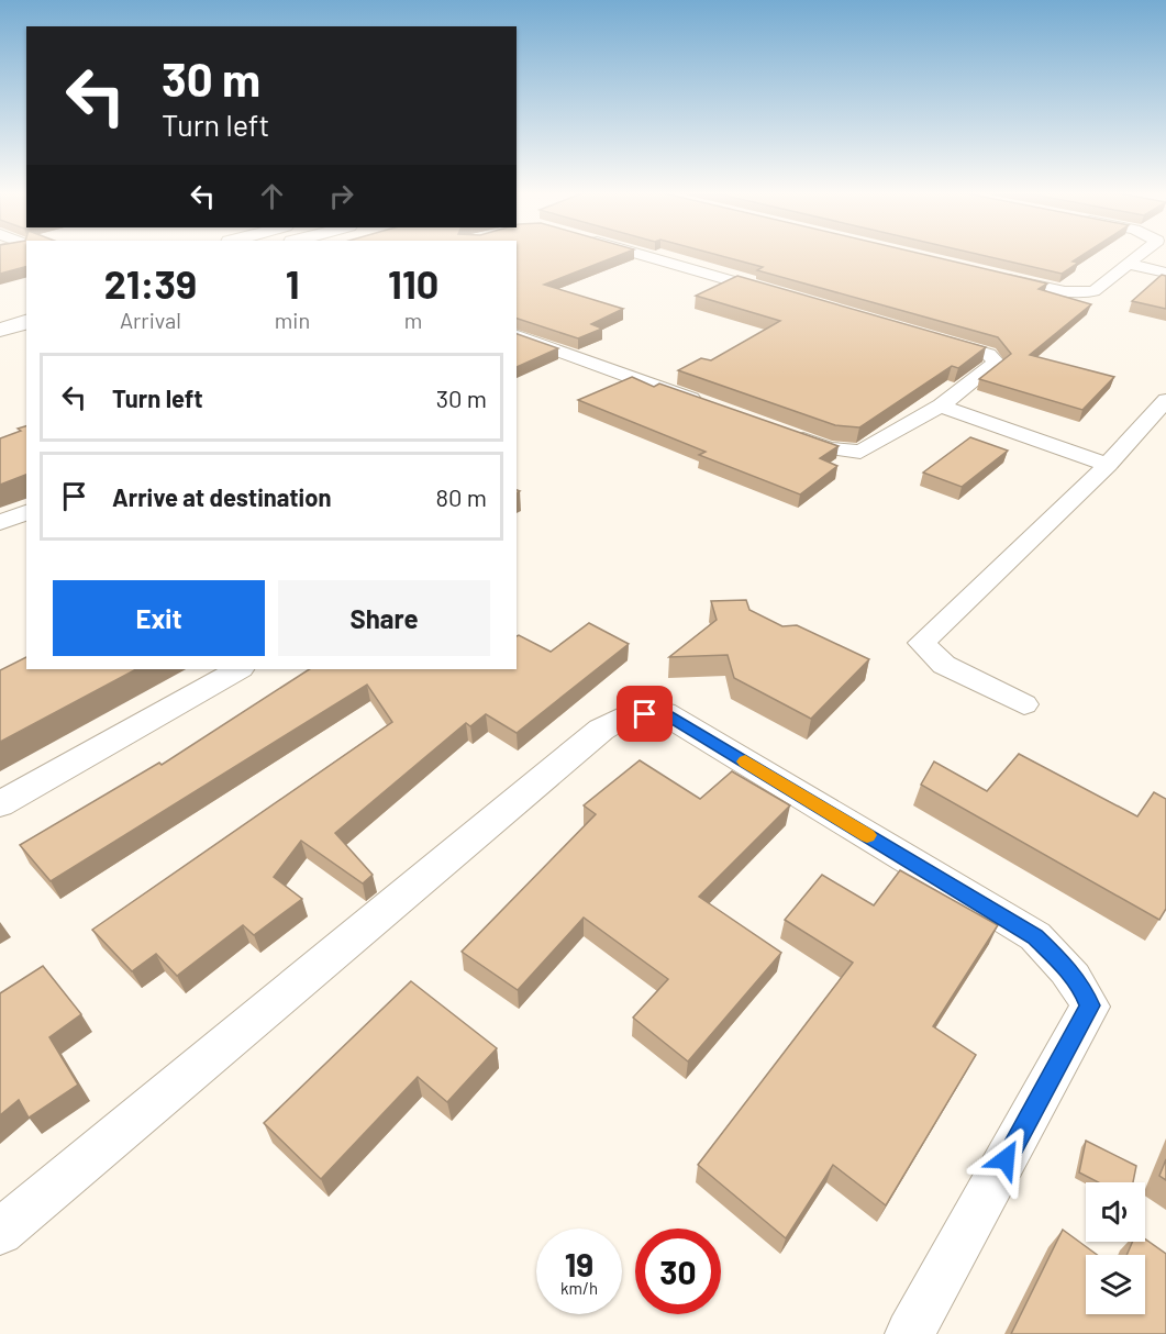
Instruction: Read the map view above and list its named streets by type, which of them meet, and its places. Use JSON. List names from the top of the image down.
{
  "page": {
    "turn": ["30 m", "Turn left"],
    "eta": [
      "21:39",
      "Arrival",
      "1",
      "min",
      "110",
      "m"
    ],
    "list": [
      {
        "name": "Turn left",
        "value": "30 m"
      },
      {
        "name": "Arrive at destination",
        "value": "80 m"
      }
    ],
    "buttons": ["Exit", "Share"],
    "speed": "19 km/h",
    "limit": "30"
  }
}
